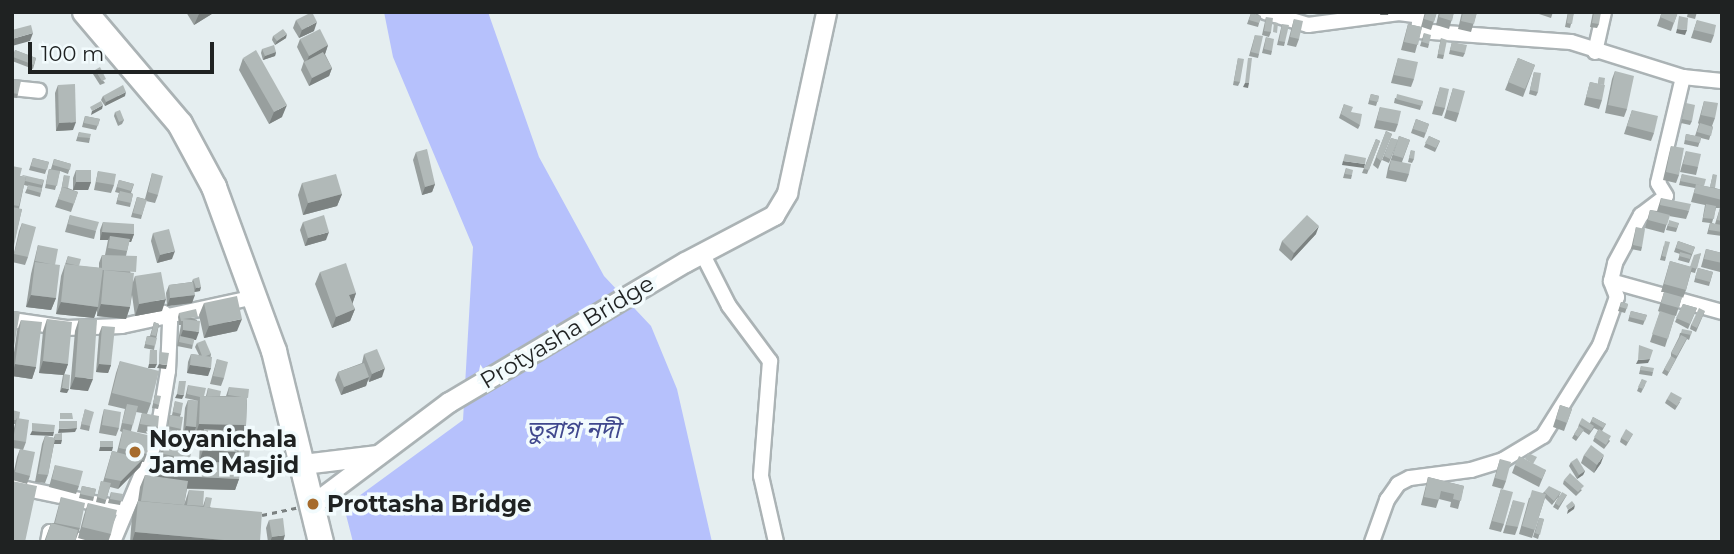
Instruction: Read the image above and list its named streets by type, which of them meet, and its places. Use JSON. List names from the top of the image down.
{
  "streets": {
    "street": ["Protyasha Bridge"]
  },
  "water": ["তুরাগ নদী"],
  "places": ["Noyanichala Jame Masjid", "Prottasha Bridge"],
  "scale_bar": "100 m"
}
